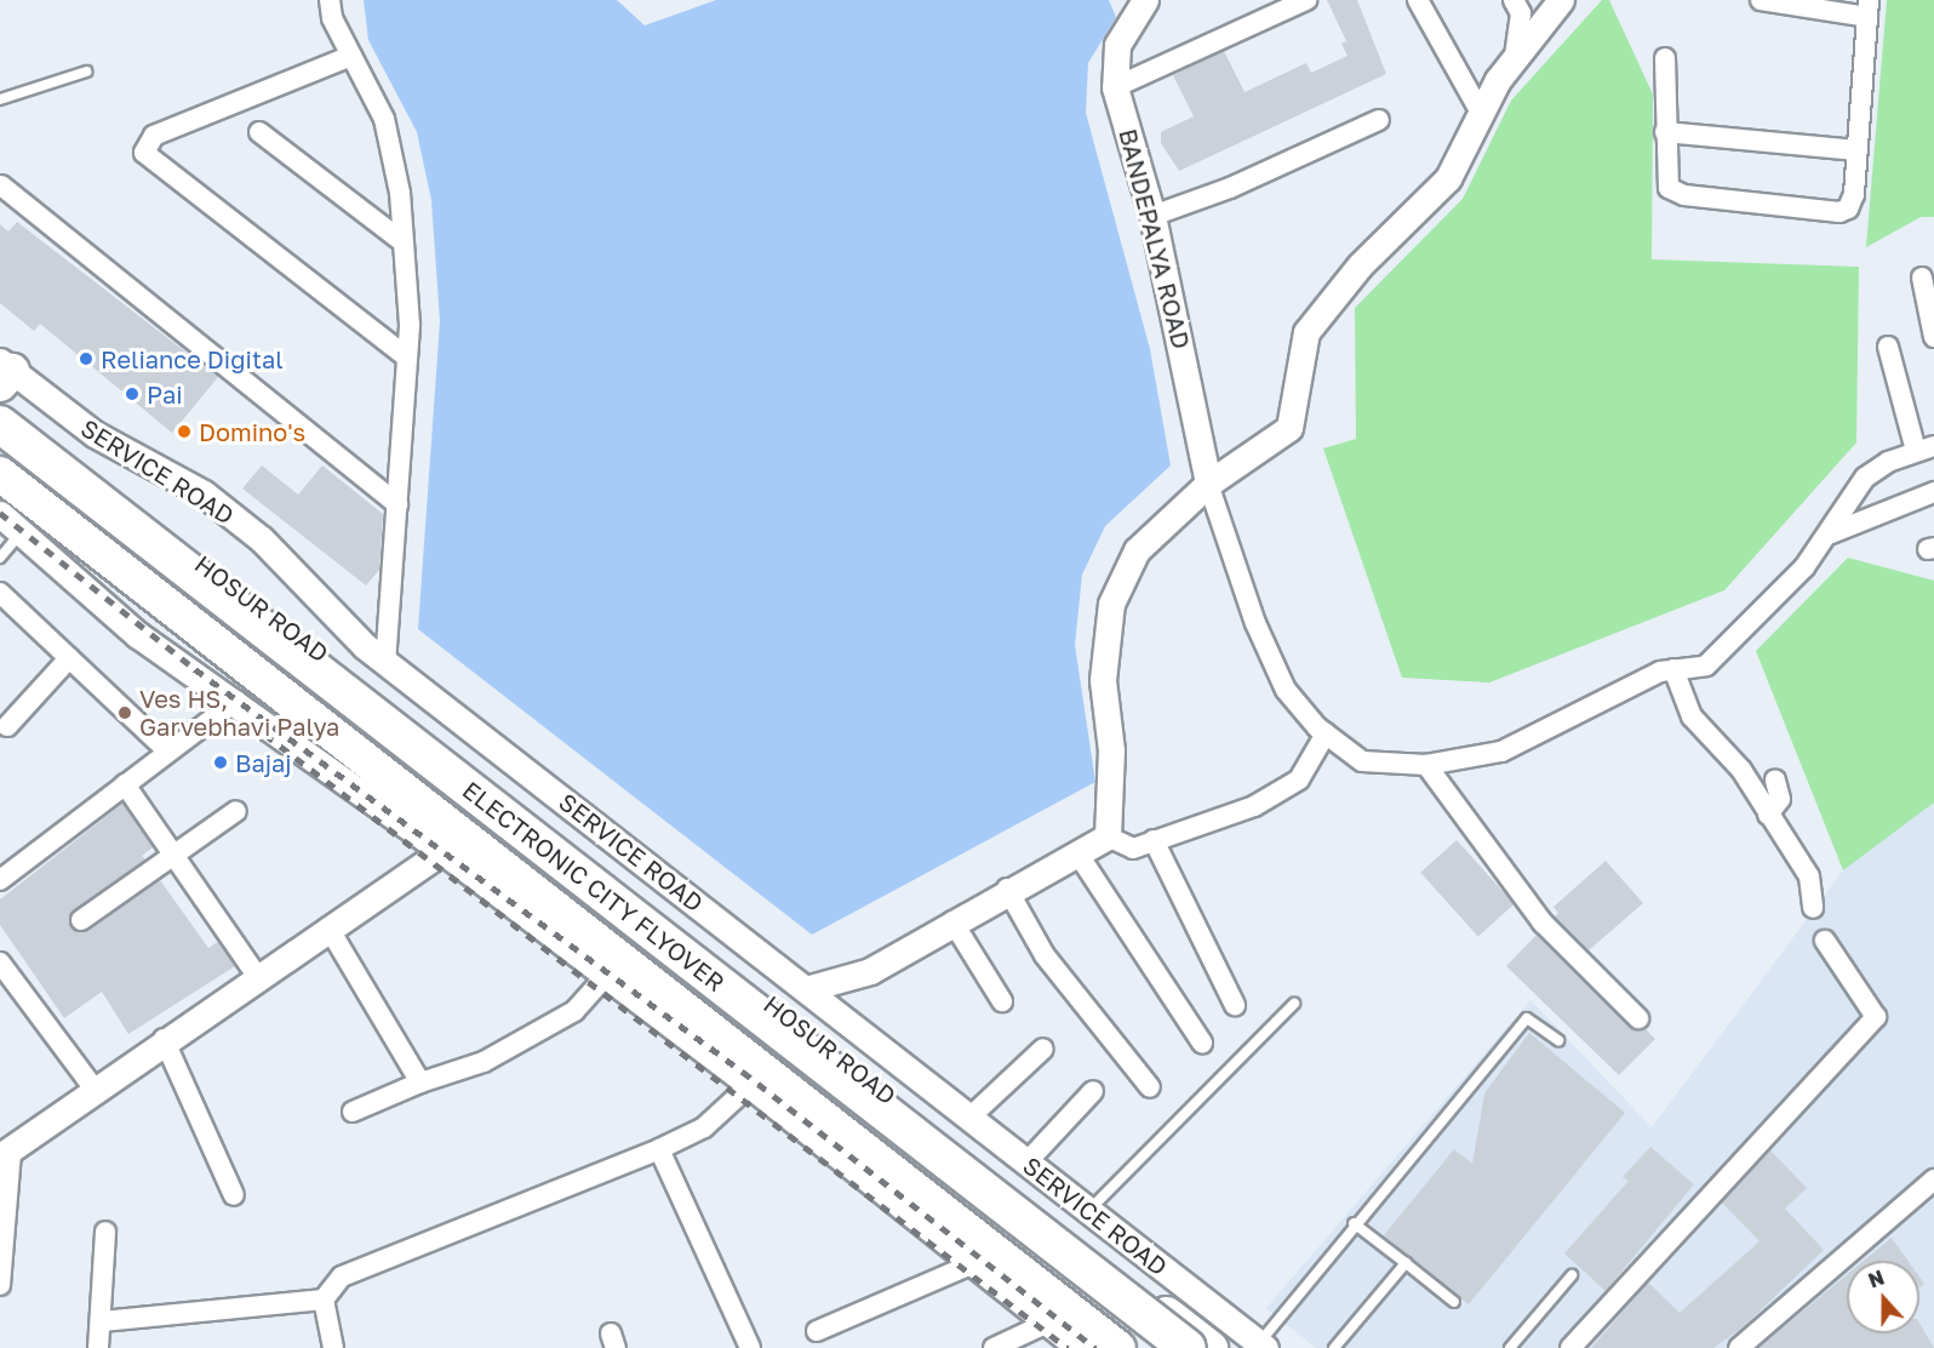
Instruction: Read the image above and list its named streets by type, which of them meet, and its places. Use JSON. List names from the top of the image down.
{
  "streets": {
    "highway": ["HOSUR ROAD", "ELECTRONIC CITY FLYOVER"],
    "street": ["BANDEPALYA ROAD", "SERVICE ROAD"]
  },
  "places": [
    "Reliance Digital",
    "Pai",
    "Domino's",
    "Ves HS, Garvebhavi Palya",
    "Bajaj"
  ],
  "north": "top"
}
